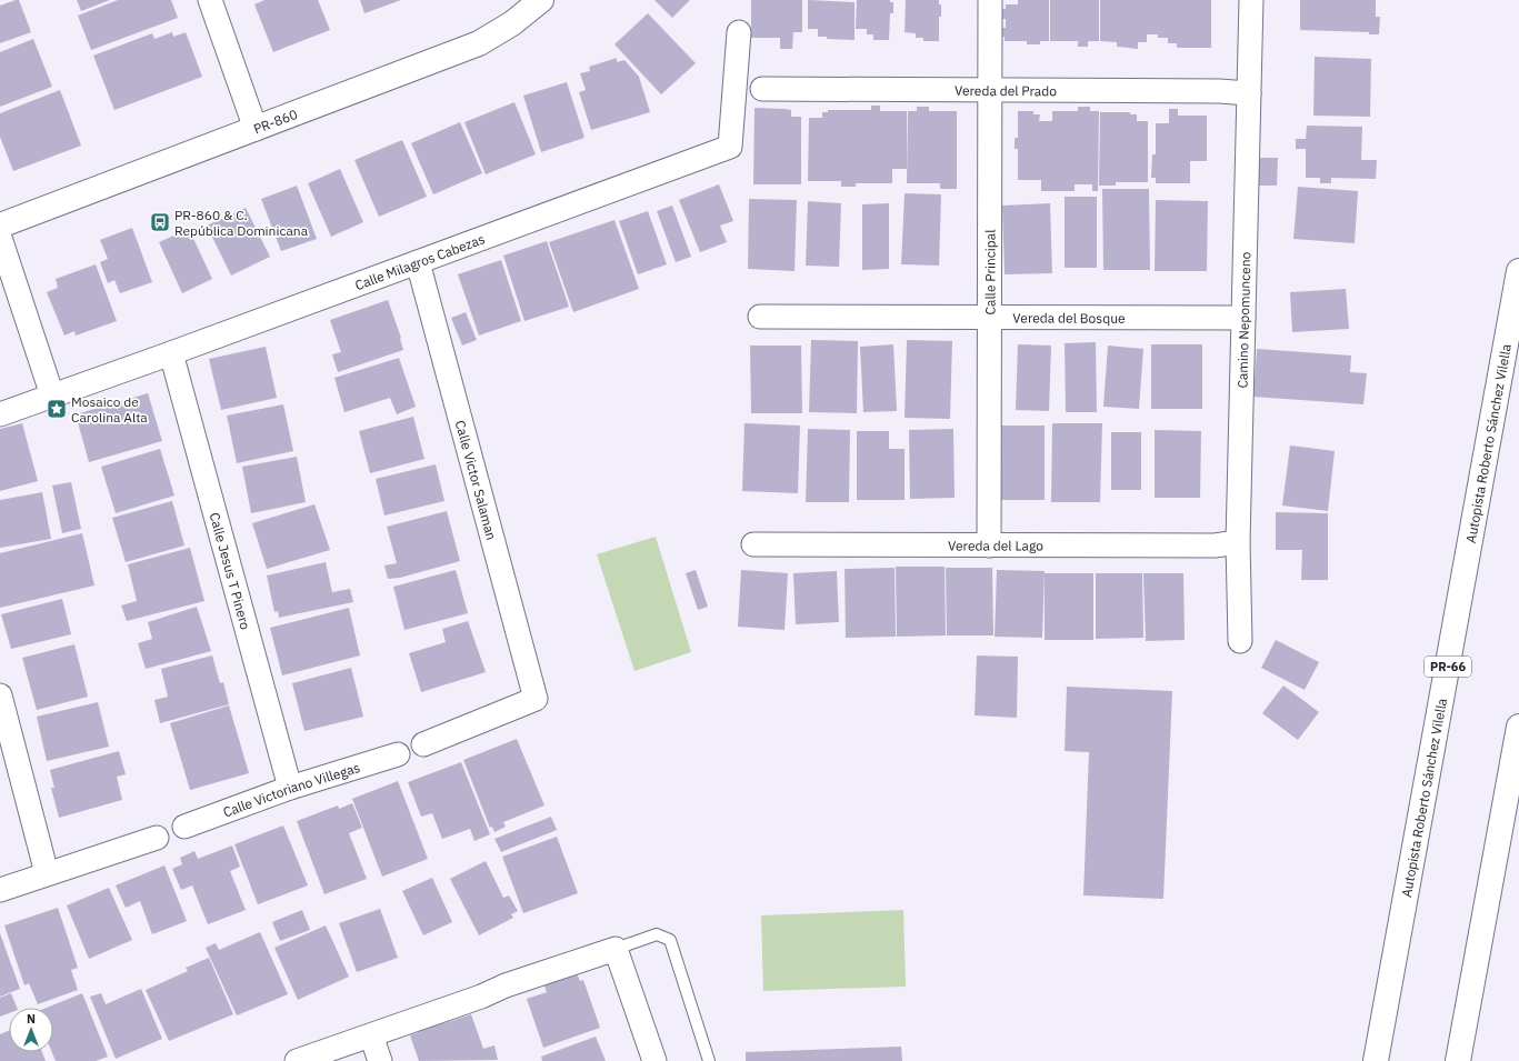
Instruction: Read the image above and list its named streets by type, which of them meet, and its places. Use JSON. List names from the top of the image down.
{
  "streets": {
    "main road": ["PR-860", "Autopista Roberto Sánchez Vilella", "PR-66"],
    "street": [
      "Vereda del Prado",
      "Calle Milagros Cabezas",
      "Calle Principal",
      "Vereda del Bosque",
      "Camino Nepomunceno",
      "Calle Victor Salaman",
      "Vereda del Lago",
      "Calle Jesus T Pinero",
      "Calle Victoriano Villegas"
    ]
  },
  "crossings": [
    ["Vereda del Prado", "Calle Principal"],
    ["Vereda del Prado", "Camino Nepomunceno"],
    ["Calle Milagros Cabezas", "Calle Victor Salaman"],
    ["Calle Milagros Cabezas", "Calle Jesus T Pinero"],
    ["Calle Principal", "Vereda del Bosque"],
    ["Calle Principal", "Vereda del Lago"],
    ["Vereda del Bosque", "Camino Nepomunceno"],
    ["Camino Nepomunceno", "Vereda del Lago"],
    ["Calle Jesus T Pinero", "Calle Victoriano Villegas"]
  ],
  "places": {
    "bus stop": ["PR-860 & C. República Dominicana"],
    "place": ["Mosaico de Carolina Alta"]
  },
  "north": "top"
}
